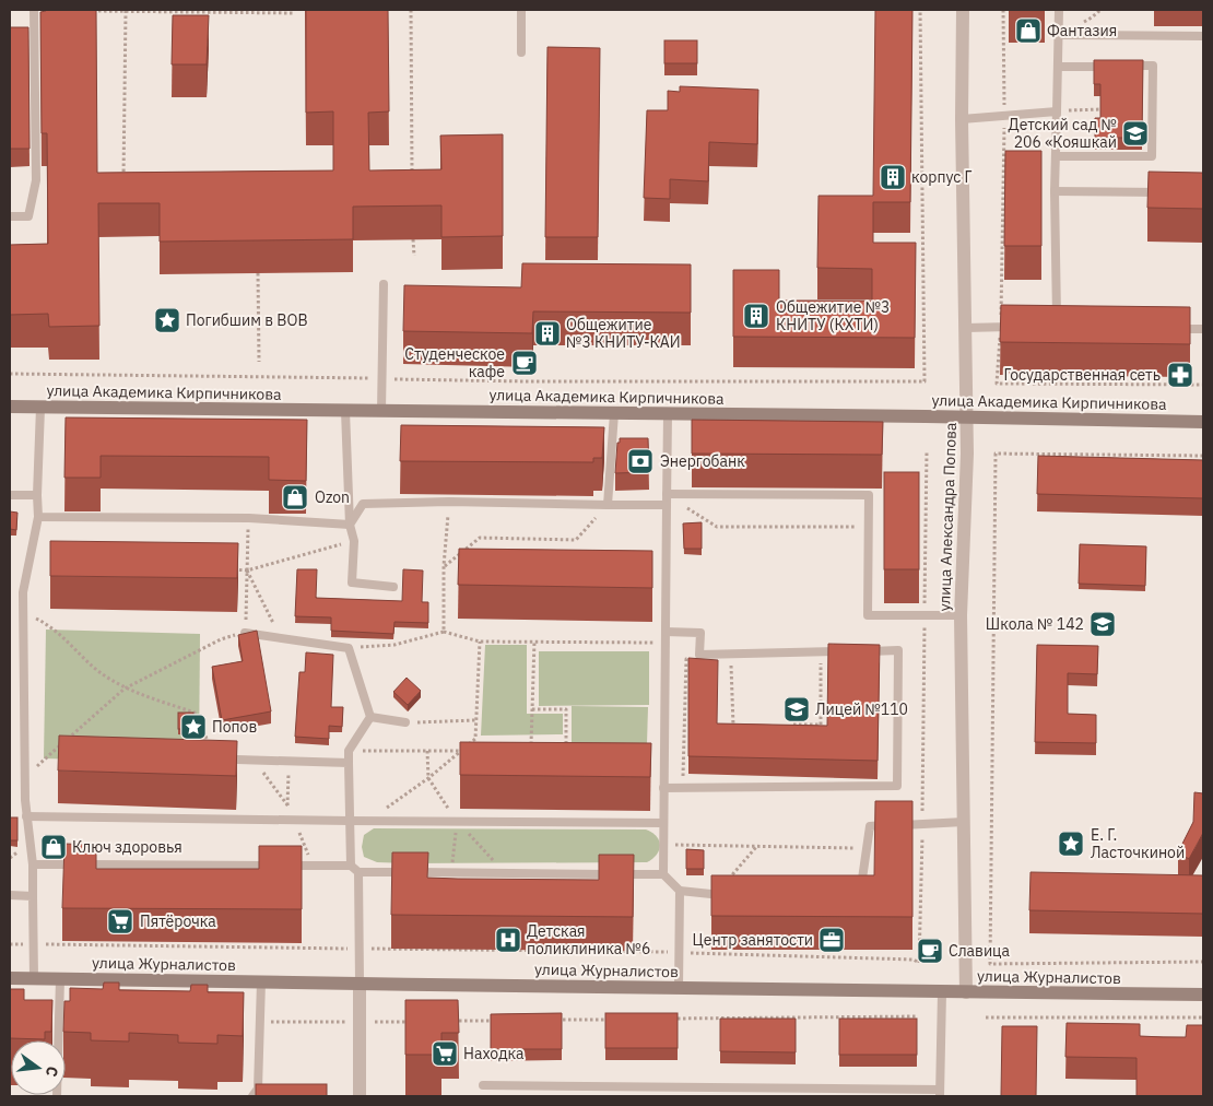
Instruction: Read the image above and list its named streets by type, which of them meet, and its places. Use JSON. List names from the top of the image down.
{
  "streets": {
    "street": ["улица Академика Кирпичникова", "улица Александра Попова", "улица Журналистов"]
  },
  "crossings": [
    ["улица Академика Кирпичникова", "улица Александра Попова"],
    ["улица Александра Попова", "улица Журналистов"]
  ],
  "places": {
    "shop": ["Фантазия", "Ozon", "Ключ здоровья"],
    "school or university": ["Детский сад № 206 «Кояшкай", "Школа № 142", "Лицей №110"],
    "building": ["корпус Г", "Общежитие №3 КНИТУ (КХТИ)", "Общежитие №3 КНИТУ-КАИ"],
    "place": ["Погибшим в ВОВ", "Попов", "Е. Г. Ласточкиной"],
    "cafe": ["Студенческое кафе", "Славица"],
    "pharmacy": ["Государственная сеть"],
    "bank": ["Энергобанк"],
    "supermarket": ["Пятёрочка", "Находка"],
    "hospital": ["Детская поликлиника №6"],
    "office": ["Центр занятости"]
  },
  "north": "right"
}
